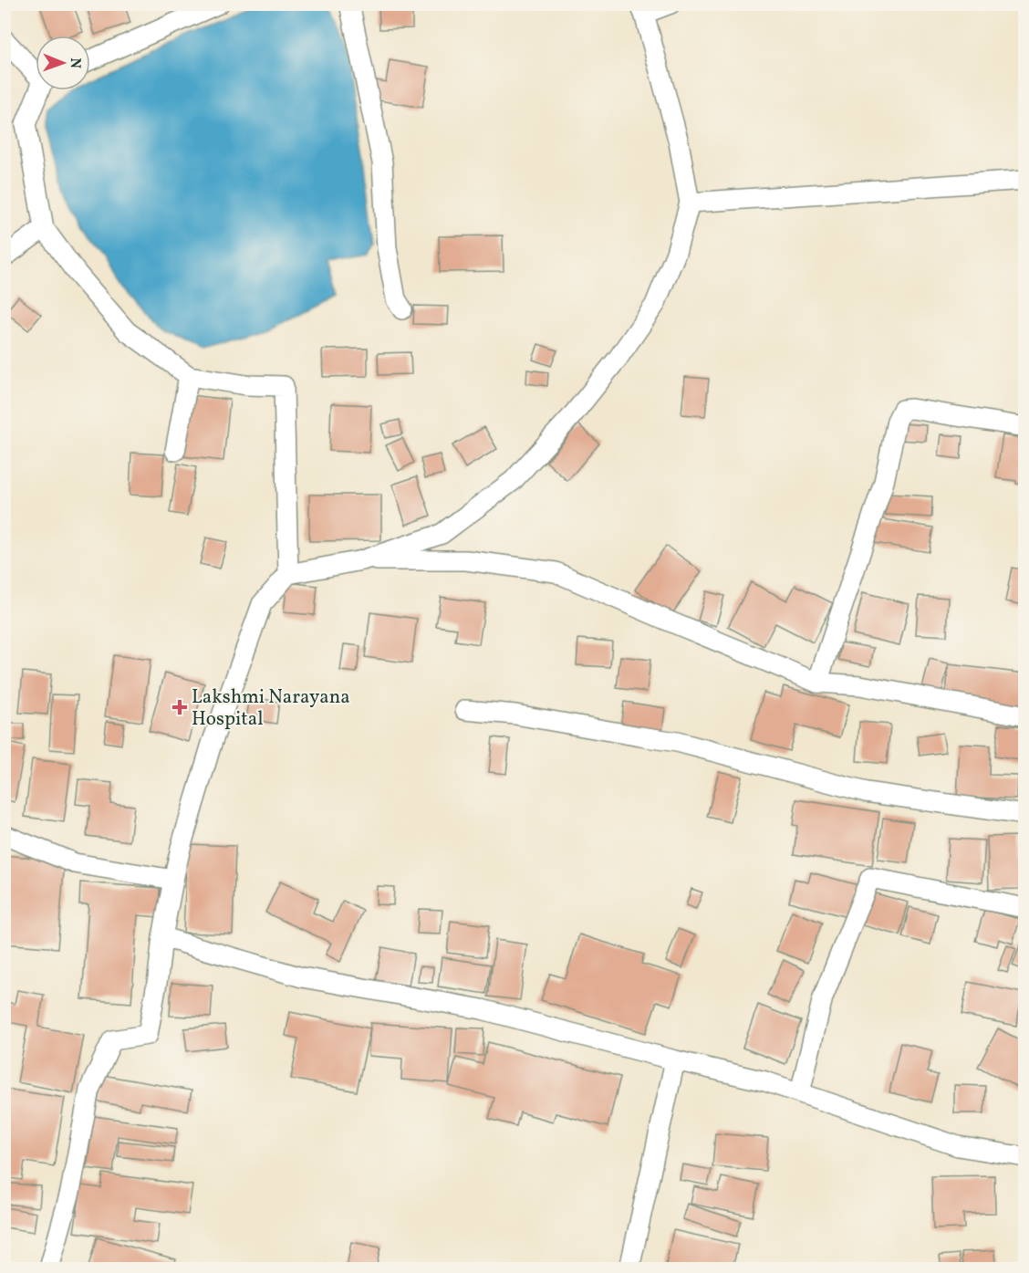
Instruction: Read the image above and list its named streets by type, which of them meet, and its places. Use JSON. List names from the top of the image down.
{
  "places": {
    "health": ["Lakshmi Narayana Hospital"]
  },
  "north": "right"
}
